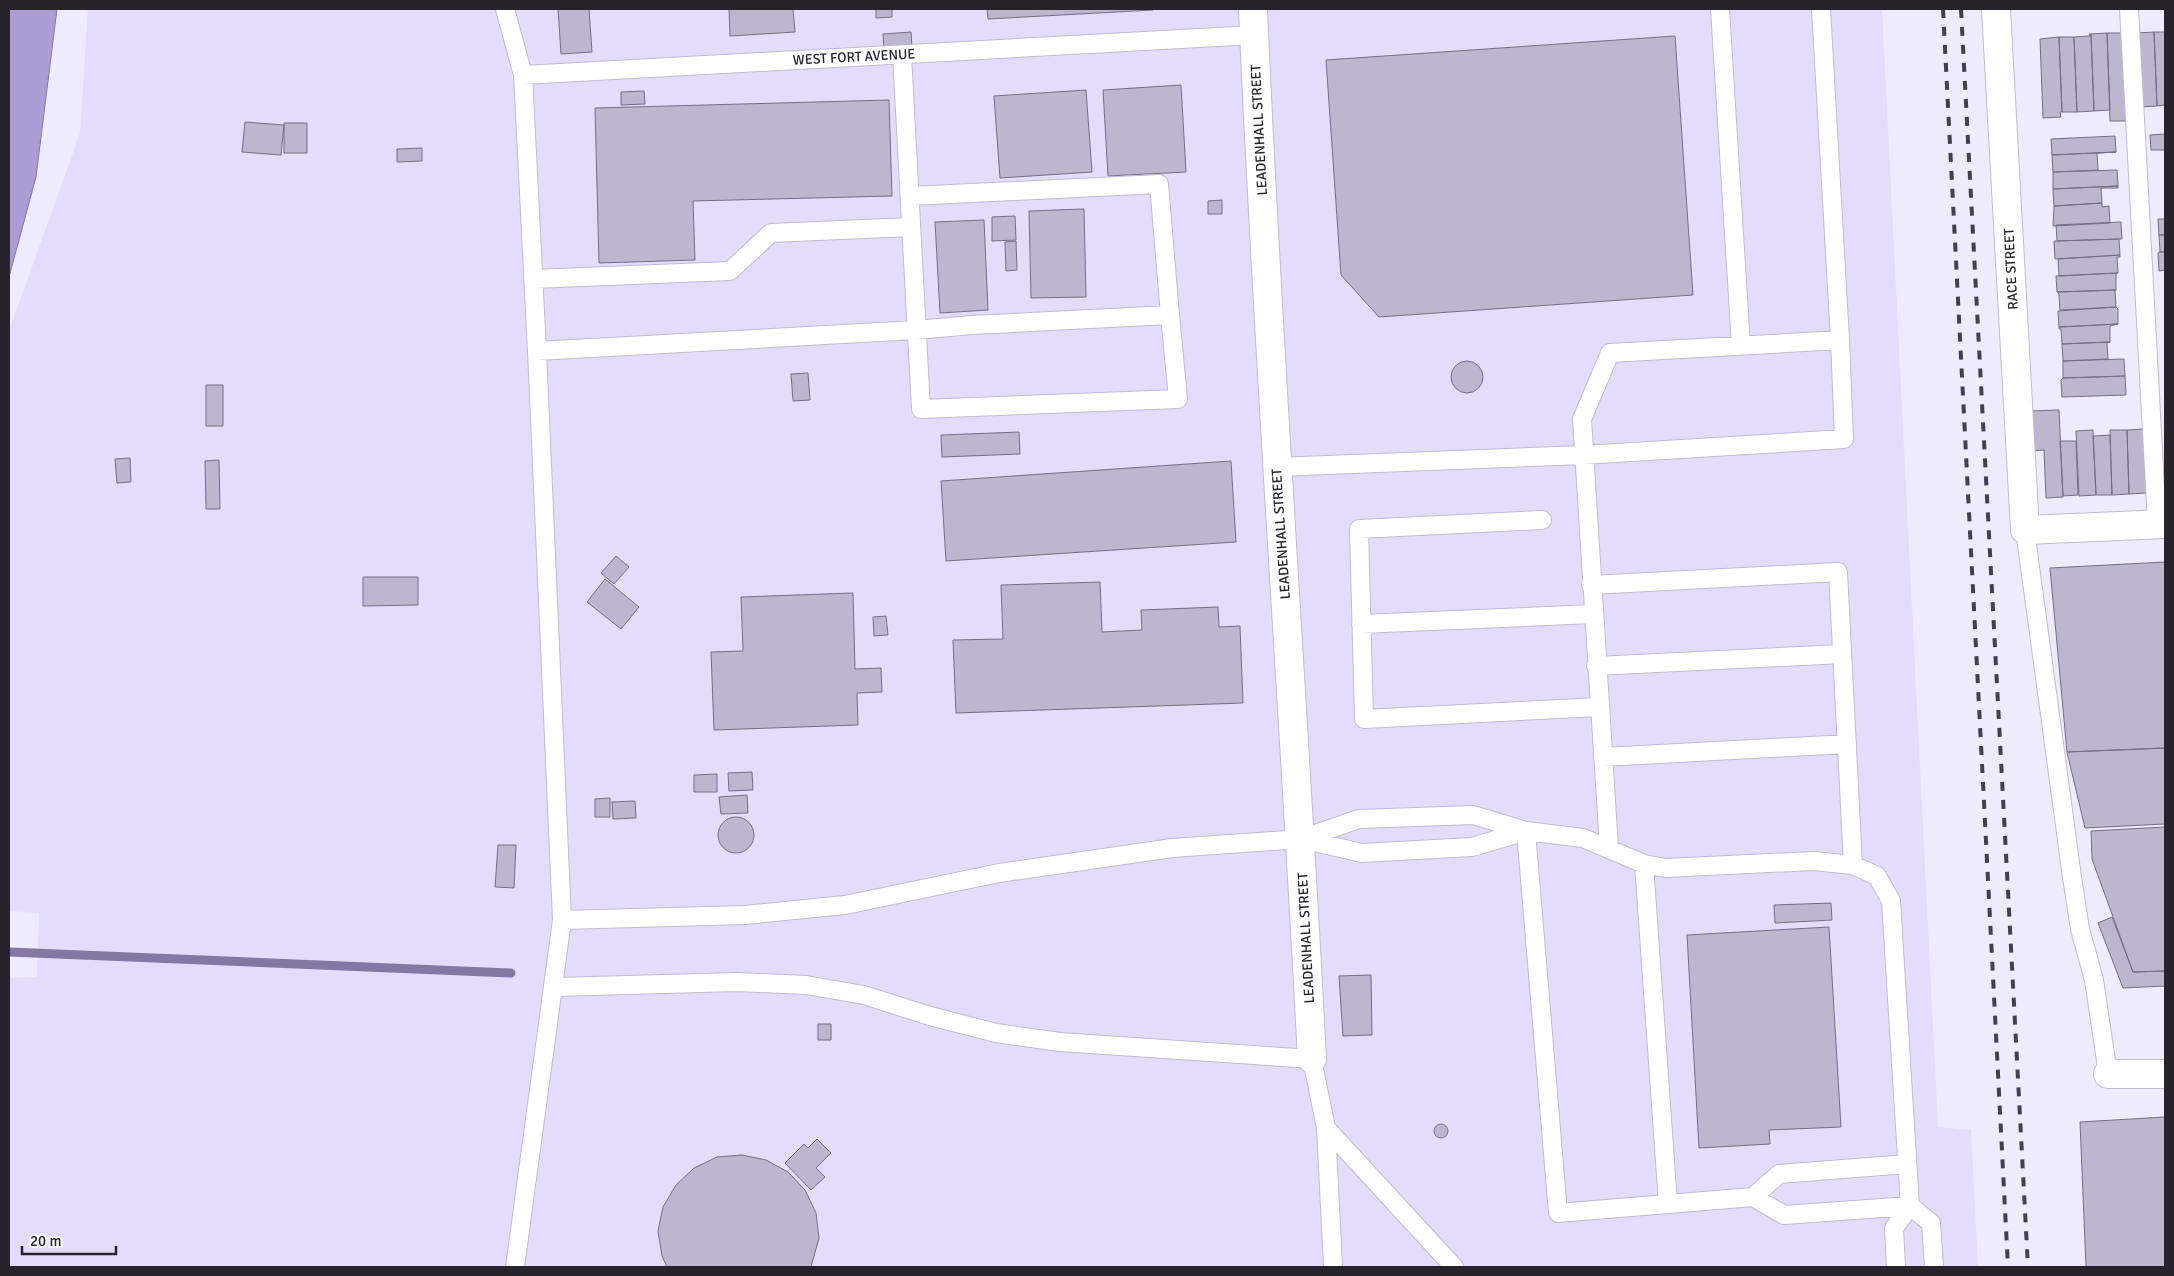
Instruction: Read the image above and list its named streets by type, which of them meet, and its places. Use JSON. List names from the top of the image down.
{
  "streets": {
    "street": ["LEADENHALL STREET", "RACE STREET"],
    "lane": ["WEST FORT AVENUE"]
  },
  "crossings": [
    ["WEST FORT AVENUE", "LEADENHALL STREET"]
  ],
  "scale_bar": "20 m"
}
